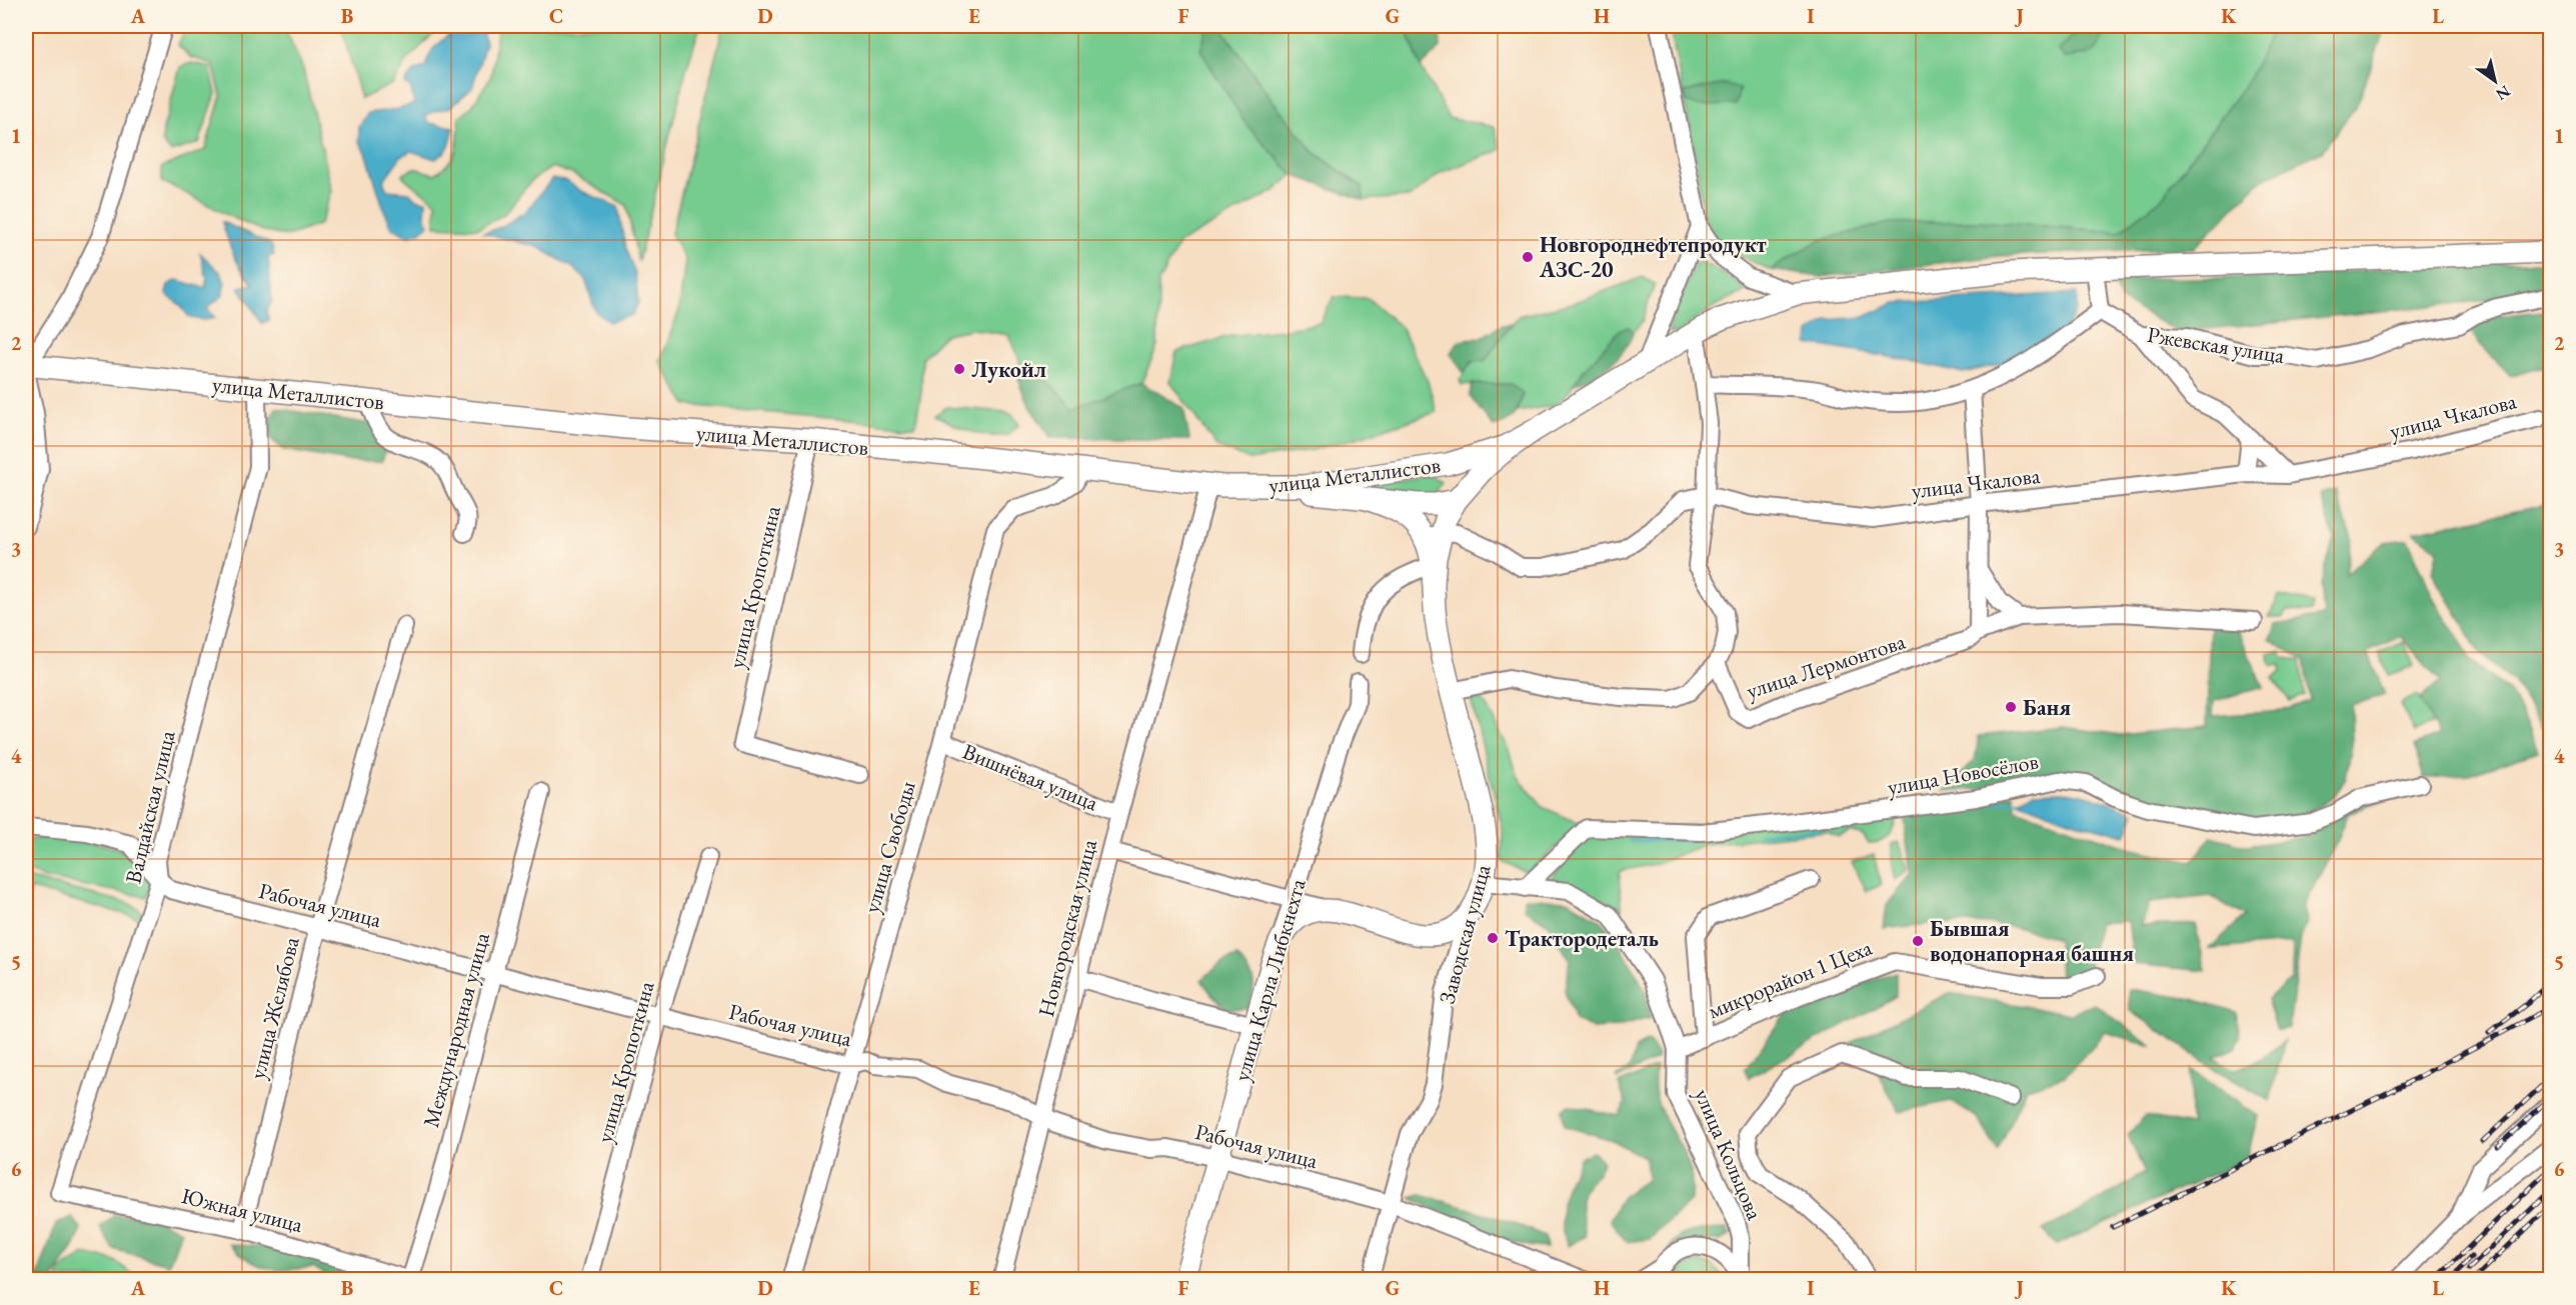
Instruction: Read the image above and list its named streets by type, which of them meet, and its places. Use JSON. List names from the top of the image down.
{
  "streets": {
    "main road": ["улица Металлистов", "Заводская улица", "улица Карла Либкнехта"],
    "street": [
      "Ржевская улица",
      "улица Чкалова",
      "улица Кропоткина",
      "улица Лермонтова",
      "улица Новосёлов",
      "Вишнёвая улица",
      "Валдайская улица",
      "улица Свободы",
      "Рабочая улица",
      "Новгородская улица",
      "микрорайон 1 Цеха",
      "улица Желябова",
      "Международная улица",
      "улица Кольцова",
      "Южная улица"
    ]
  },
  "crossings": [
    ["улица Металлистов", "улица Кропоткина"],
    ["улица Металлистов", "Валдайская улица"],
    ["улица Металлистов", "улица Свободы"],
    ["улица Металлистов", "Новгородская улица"],
    ["улица Металлистов", "Заводская улица"],
    ["улица Кропоткина", "Рабочая улица"],
    ["улица Лермонтова", "Заводская улица"],
    ["улица Новосёлов", "улица Кольцова"],
    ["Вишнёвая улица", "улица Свободы"],
    ["Вишнёвая улица", "Новгородская улица"],
    ["Валдайская улица", "Рабочая улица"],
    ["Валдайская улица", "Южная улица"],
    ["улица Свободы", "Рабочая улица"],
    ["Рабочая улица", "Новгородская улица"],
    ["Рабочая улица", "Заводская улица"],
    ["Рабочая улица", "улица Карла Либкнехта"],
    ["Рабочая улица", "улица Желябова"],
    ["Рабочая улица", "Международная улица"],
    ["Заводская улица", "улица Кольцова"],
    ["микрорайон 1 Цеха", "улица Кольцова"],
    ["улица Желябова", "Южная улица"],
    ["Международная улица", "Южная улица"]
  ],
  "places": [
    "Новгороднефтепродукт АЗС-20",
    "Лукойл",
    "Баня",
    "Трактородеталь",
    "Бывшая водонапорная башня"
  ],
  "north": "bottom right",
  "grid": {
    "columns": [
      "A",
      "B",
      "C",
      "D",
      "E",
      "F",
      "G",
      "H",
      "I",
      "J",
      "K",
      "L"
    ],
    "rows": [
      "1",
      "2",
      "3",
      "4",
      "5",
      "6"
    ]
  }
}
